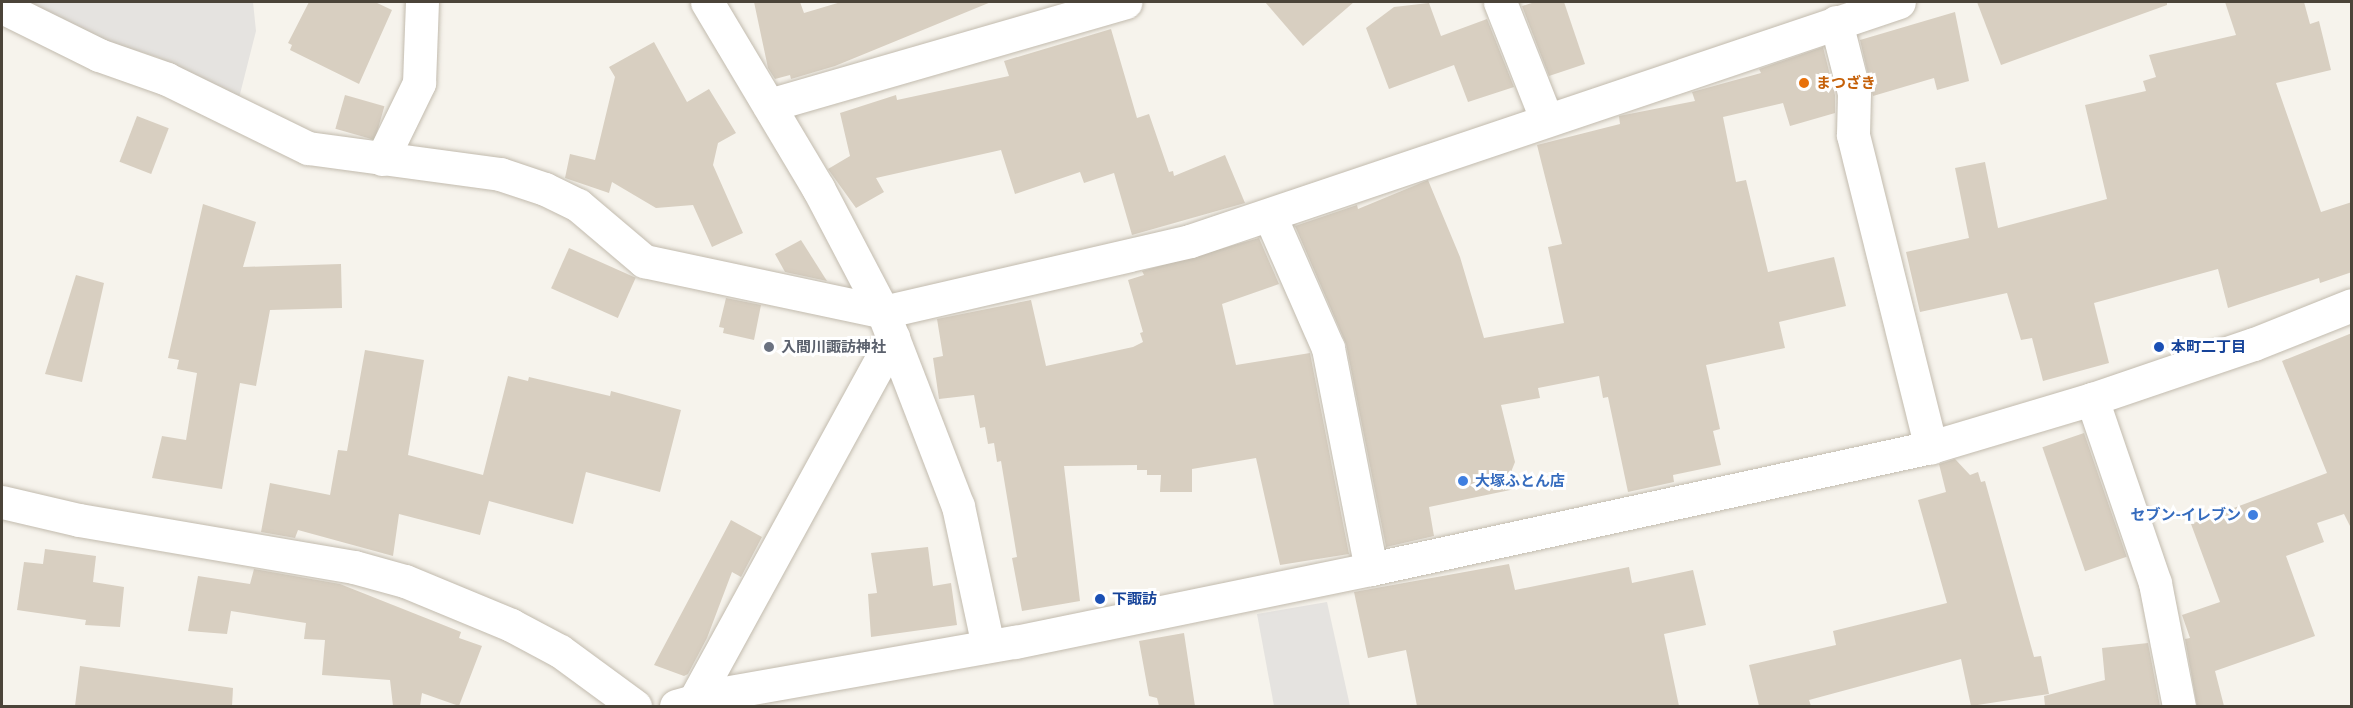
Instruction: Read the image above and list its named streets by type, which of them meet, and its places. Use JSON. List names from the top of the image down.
{
  "places": [
    "まつざき",
    "入間川諏訪神社",
    "本町二丁目",
    "大塚ふとん店",
    "セブン-イレブン",
    "下諏訪"
  ]
}
